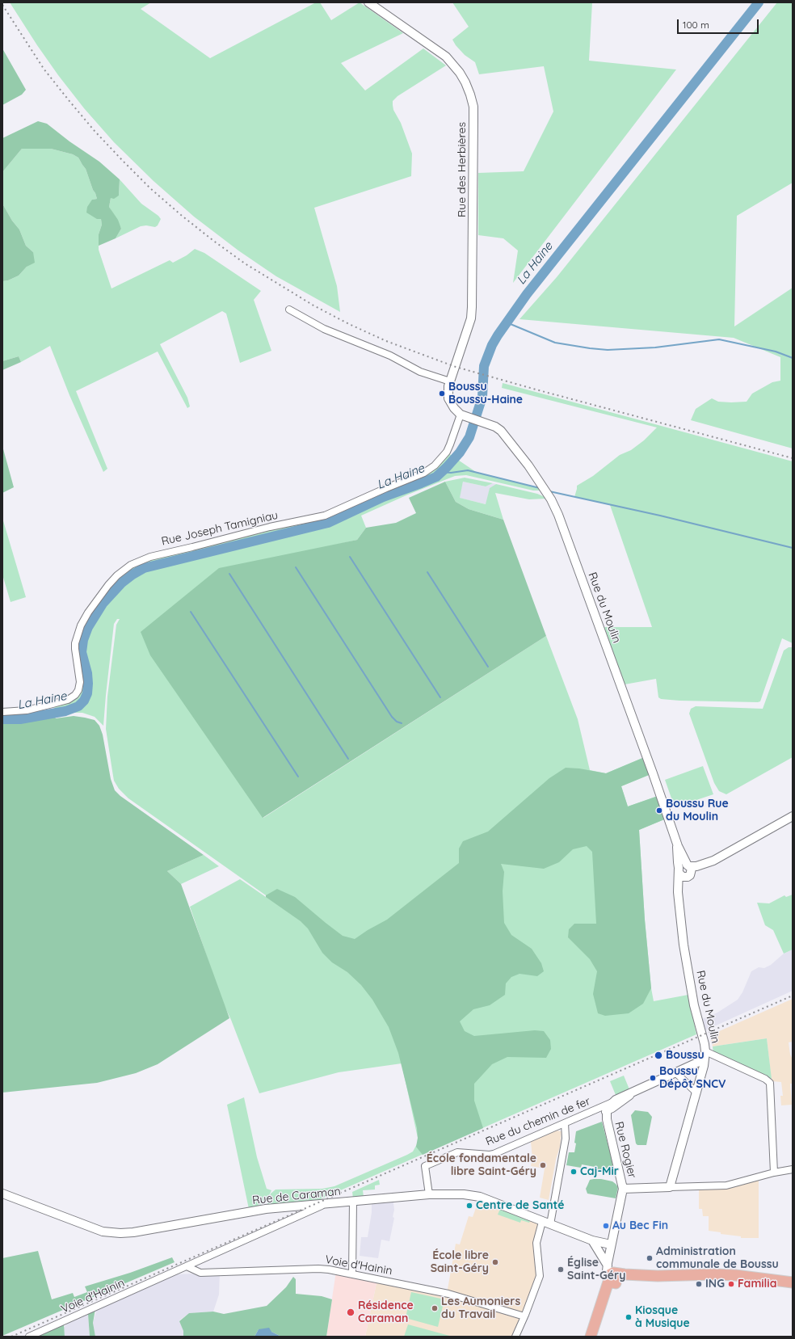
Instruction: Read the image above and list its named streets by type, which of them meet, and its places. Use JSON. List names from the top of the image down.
{
  "streets": {
    "street": [
      "Rue des Herbières",
      "Rue Joseph Tamigniau",
      "Rue du Moulin",
      "Rue du chemin de fer",
      "Rue Rogier",
      "Rue de Caraman",
      "Voie d'Hainin"
    ]
  },
  "crossings": [
    ["Rue Joseph Tamigniau", "Rue du Moulin"],
    ["Rue du chemin de fer", "Rue de Caraman"],
    ["Rue Rogier", "Rue de Caraman"],
    ["Rue de Caraman", "Voie d'Hainin"]
  ],
  "water": ["La Haine"],
  "places": [
    "Boussu Boussu-Haine",
    "Boussu Rue du Moulin",
    "Boussu",
    "Boussu Dépôt SNCV",
    "École fondamentale libre Saint-Géry",
    "Caj-Mir",
    "Centre de Santé",
    "Au Bec Fin",
    "Administration communale de Boussu",
    "École libre Saint-Géry",
    "Église Saint-Géry",
    "ING",
    "Familia",
    "Les Aumoniers du Travail",
    "Résidence Caraman",
    "Kiosque à Musique"
  ],
  "scale_bar": "100 m"
}
